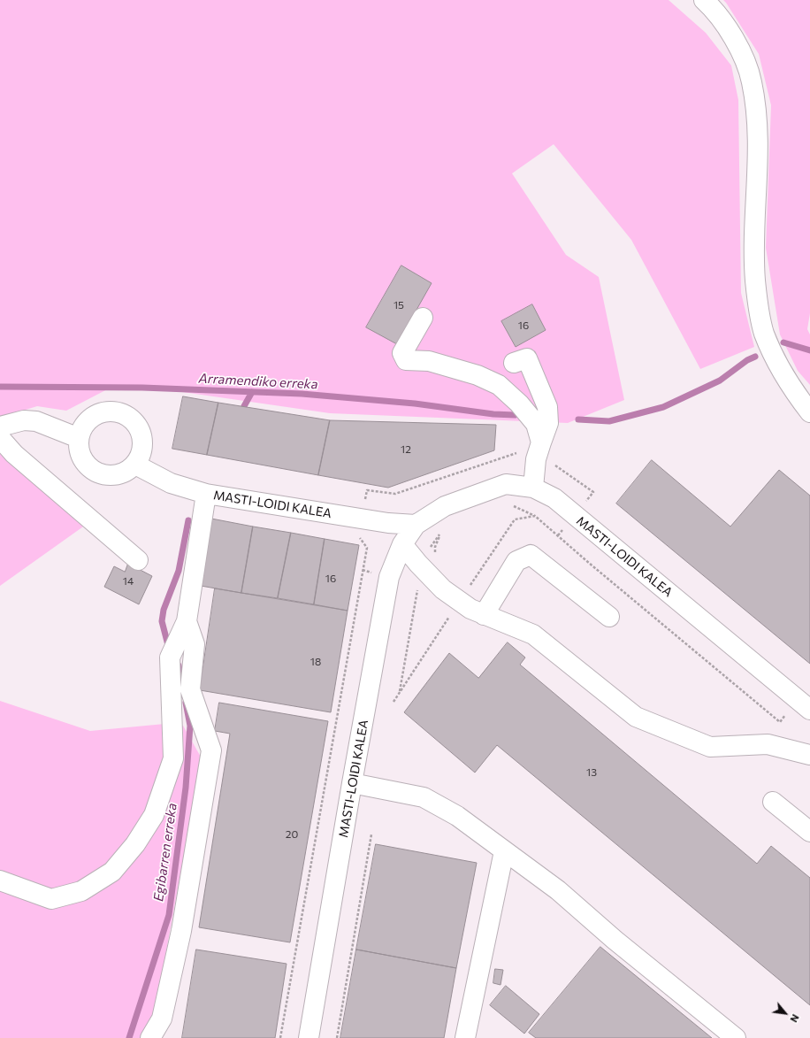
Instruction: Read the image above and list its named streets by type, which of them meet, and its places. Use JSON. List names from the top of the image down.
{
  "streets": {
    "street": ["MASTI-LOIDI KALEA"]
  },
  "water": ["Arramendiko erreka", "Egibarren erreka"],
  "house_numbers": [
    "15",
    "16",
    "12",
    "16",
    "14",
    "18",
    "13",
    "20"
  ],
  "north": "bottom right"
}
